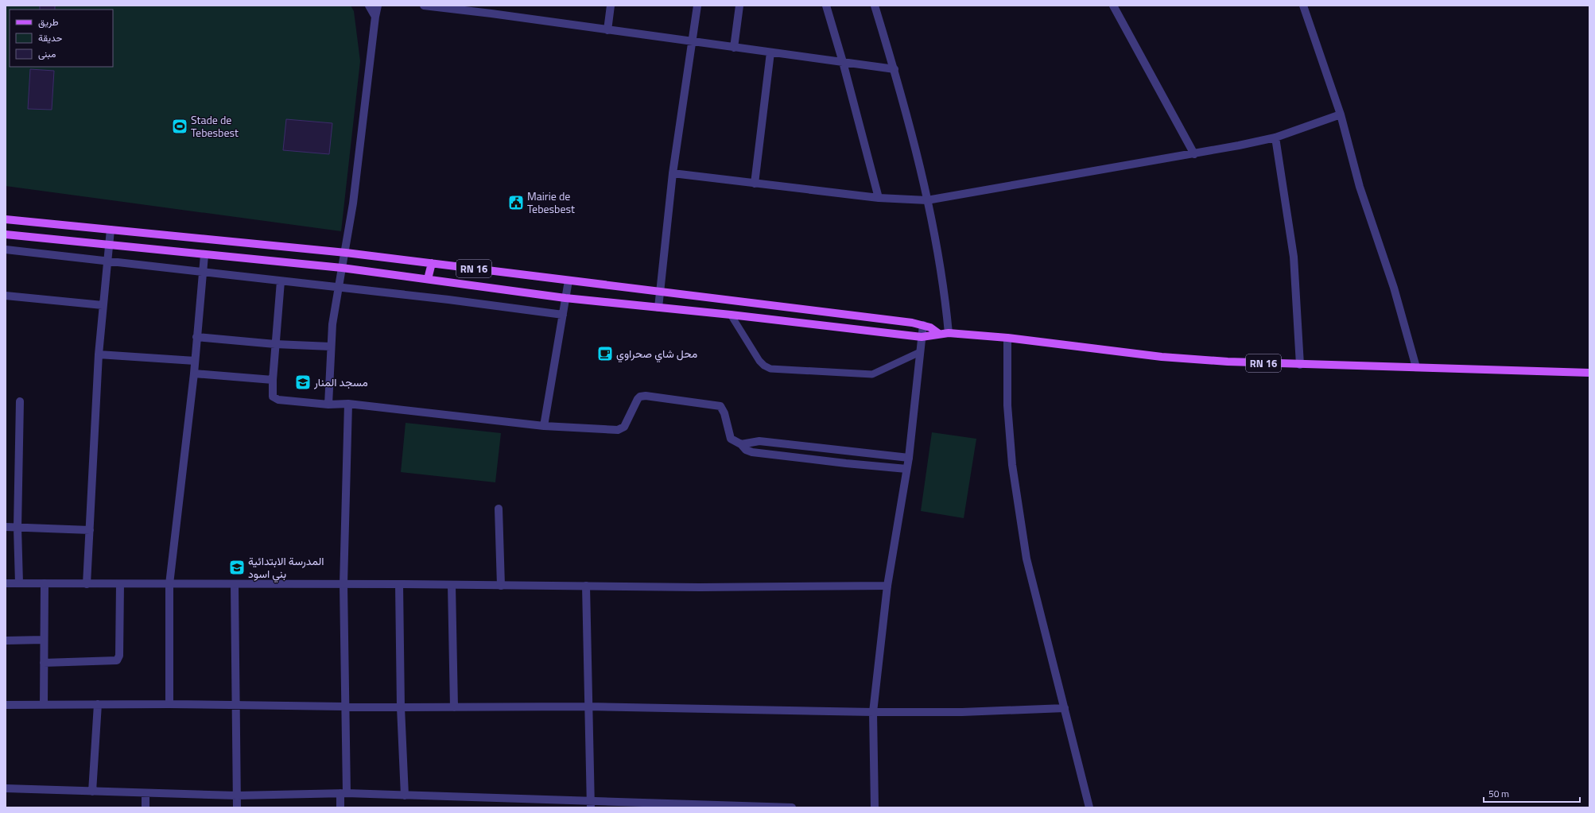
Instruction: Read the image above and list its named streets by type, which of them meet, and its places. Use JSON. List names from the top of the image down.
{
  "streets": {
    "main road": ["RN 16"]
  },
  "places": {
    "sports": ["Stade de Tebesbest"],
    "public building": ["Mairie de Tebesbest"],
    "cafe": ["محل شاي صحراوي"],
    "school or university": ["مسجد المنار", "المدرسة الابتدائية بني اسود"]
  },
  "legend": ["طريق", "حديقة", "مبنى"],
  "scale_bar": "50 m"
}
